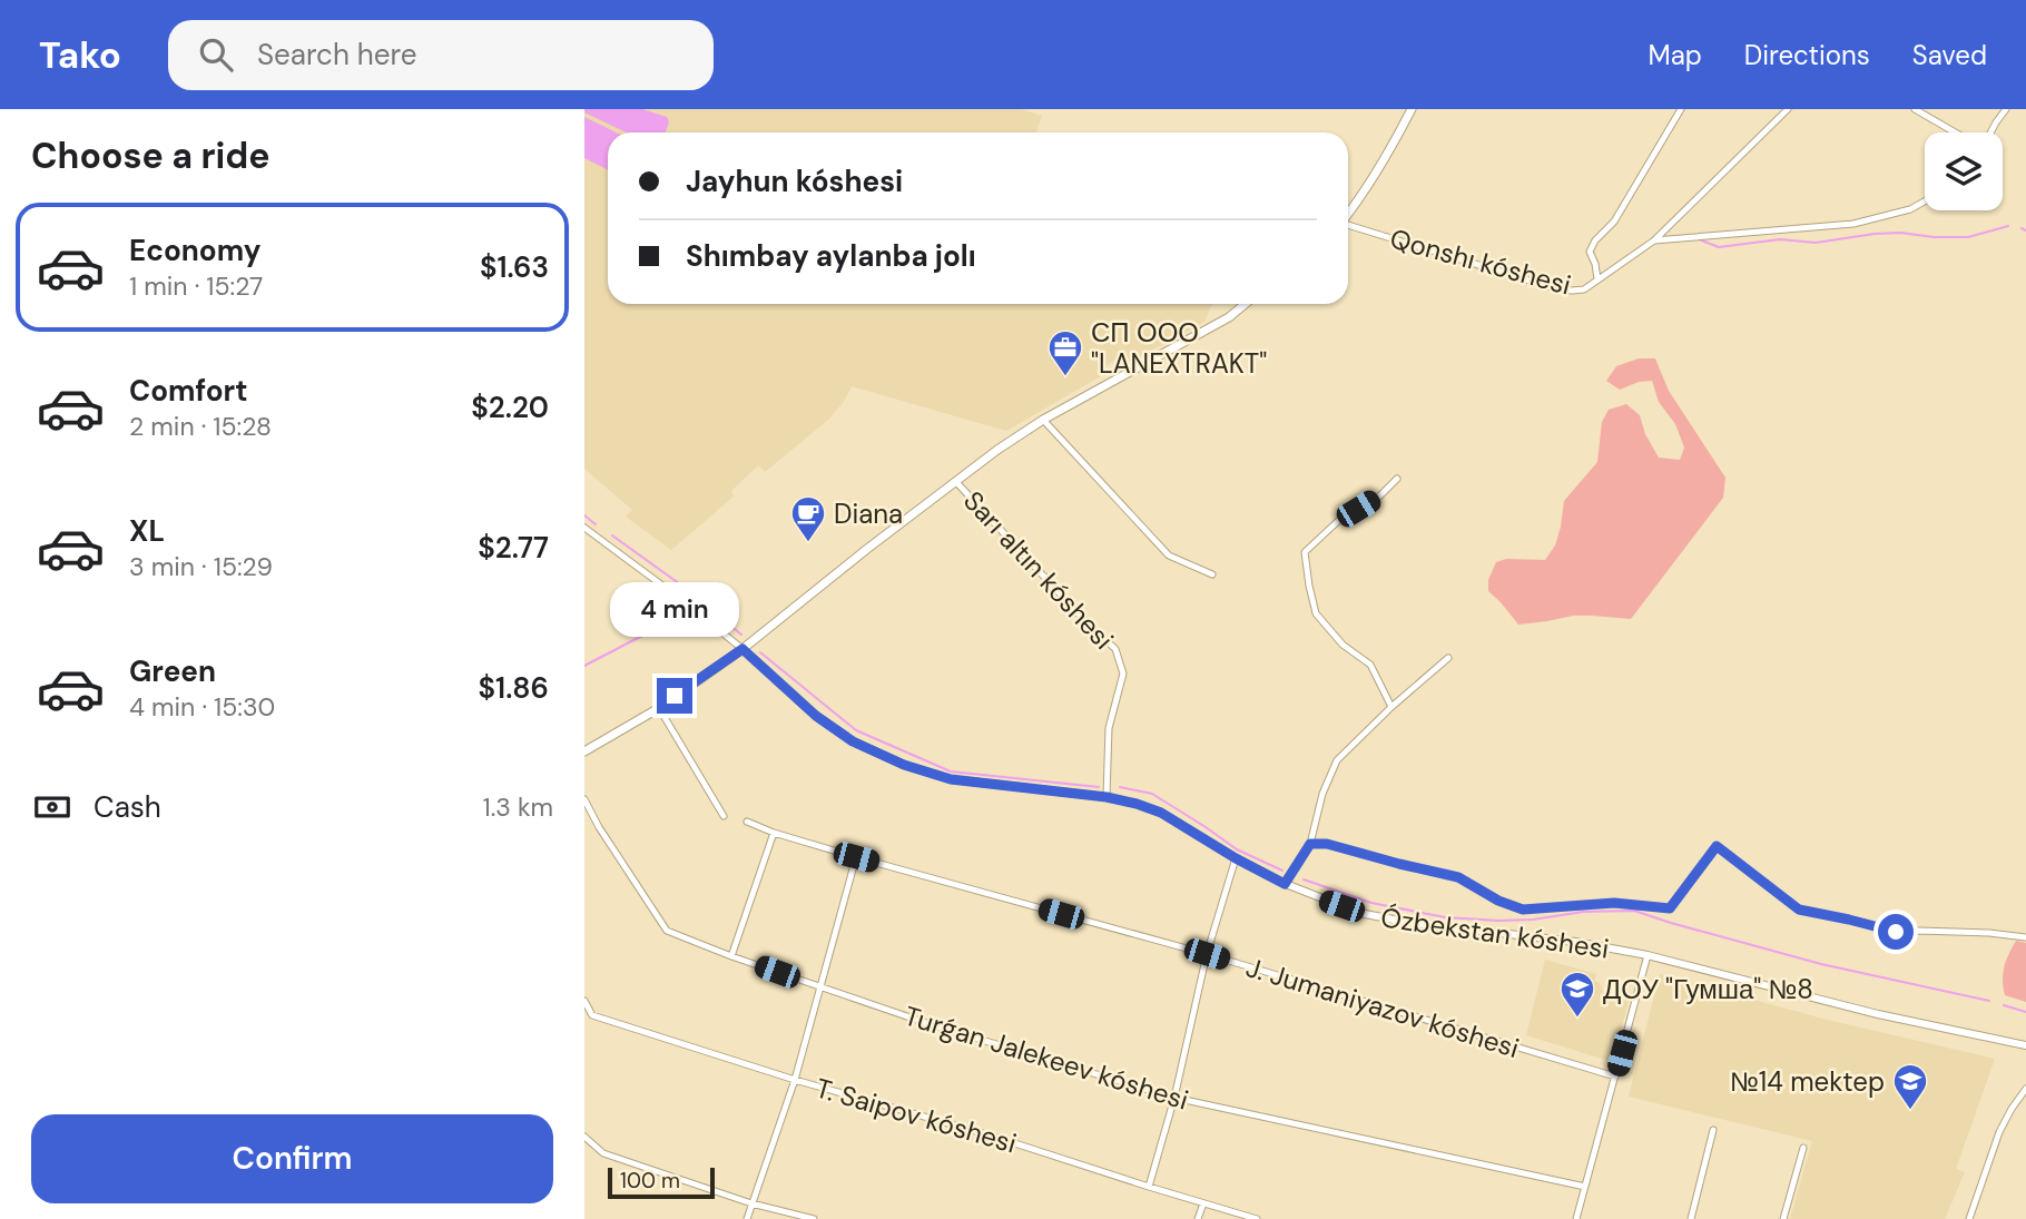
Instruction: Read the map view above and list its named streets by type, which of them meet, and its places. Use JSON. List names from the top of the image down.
{
  "streets": {
    "street": [
      "Qonshı kóshesi",
      "Sarı altın kóshesi",
      "Ózbekstan kóshesi",
      "J. Jumaniyazov kóshesi",
      "Turǵan Jalekeev kóshesi",
      "T. Saipov kóshesi"
    ]
  },
  "crossings": [
    ["Sarı altın kóshesi", "Ózbekstan kóshesi"]
  ],
  "places": {
    "office": ["СП ООО \"LANEXTRAKT\""],
    "cafe": ["Diana"],
    "school or university": ["ДОУ \"Гумша\" №8", "№14 mektep"]
  },
  "scale_bar": "100 m",
  "page": {
    "header": "Tako",
    "search": "Search here",
    "nav": ["Map", "Directions", "Saved"],
    "heading": "Choose a ride",
    "banner": ["Jayhun kóshesi", "Shımbay aylanba jolı"],
    "list": [
      {
        "name": "Economy",
        "note": "1 min · 15:27",
        "value": "$1.63"
      },
      {
        "name": "Comfort",
        "note": "2 min · 15:28",
        "value": "$2.20"
      },
      {
        "name": "XL",
        "note": "3 min · 15:29",
        "value": "$2.77"
      },
      {
        "name": "Green",
        "note": "4 min · 15:30",
        "value": "$1.86"
      }
    ],
    "bubble": "4 min",
    "pay": ["Cash", "1.3 km"],
    "buttons": "Confirm",
    "scale": "100 m"
  }
}
